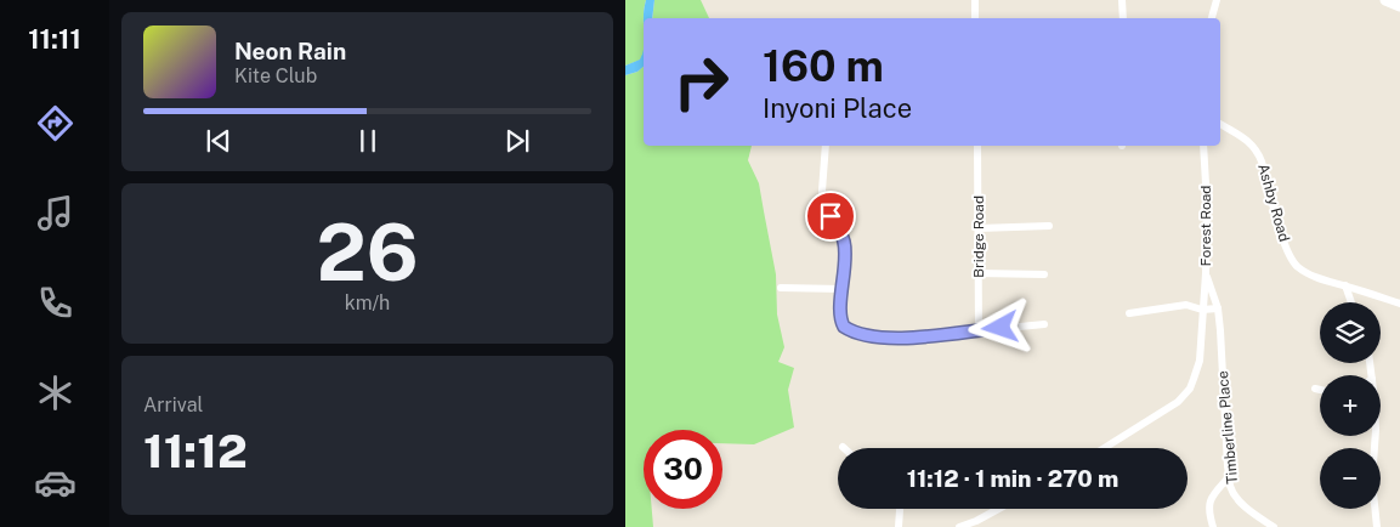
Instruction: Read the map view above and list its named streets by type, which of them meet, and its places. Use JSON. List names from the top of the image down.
{
  "streets": {
    "street": [
      "Ashby Road",
      "Forest Road",
      "Bridge Road",
      "Timberline Place"
    ]
  },
  "crossings": [
    ["Forest Road", "Timberline Place"]
  ],
  "page": {
    "tabs": "11:11",
    "turn": ["160 m", "Inyoni Place"],
    "song": ["Neon Rain", "Kite Club"],
    "tile": [
      ["26", "km/h"],
      ["Arrival", "11:12"]
    ],
    "map_buttons": ["+", "−"],
    "limit": "30",
    "trip": "11:12 · 1 min · 270 m"
  }
}
